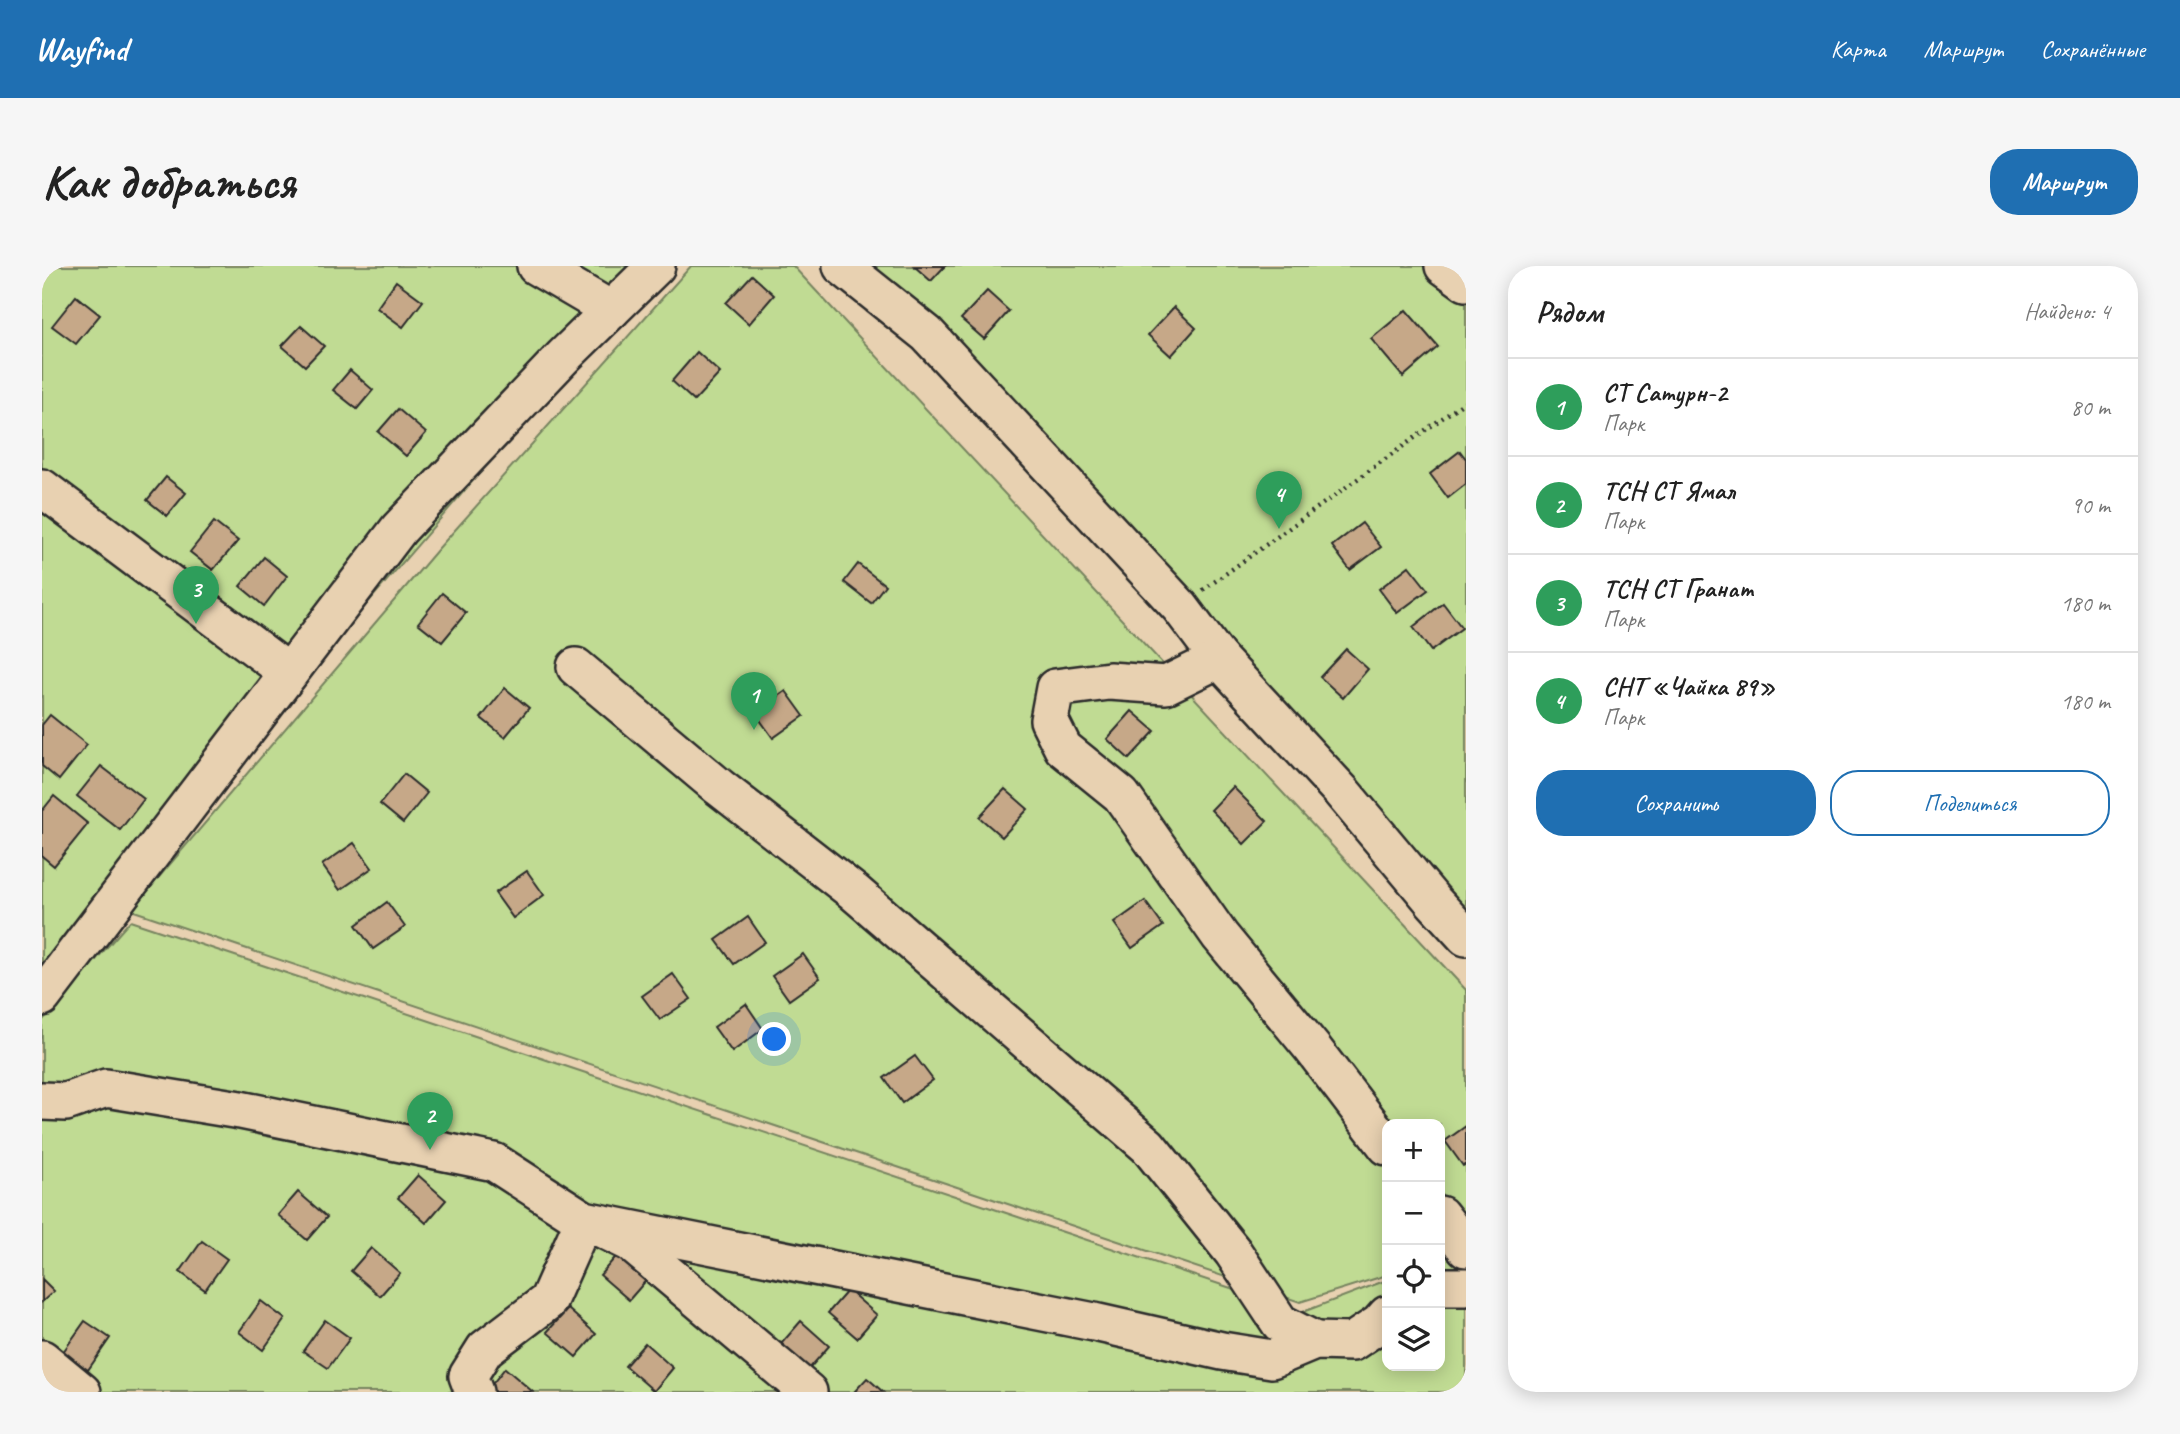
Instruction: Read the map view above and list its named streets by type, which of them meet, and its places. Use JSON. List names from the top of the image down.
{
  "page": {
    "header": "Wayfind",
    "nav": ["Карта", "Маршрут", "Сохранённые"],
    "buttons": [
      "Маршрут",
      ["Сохранить", "Поделиться"]
    ],
    "title": "Как добраться",
    "heading": ["Рядом", "Найдено: 4"],
    "list": [
      {
        "mark": "1",
        "name": "СТ Сатурн-2",
        "note": "Парк",
        "value": "80 m"
      },
      {
        "mark": "2",
        "name": "ТСН СТ Ямал",
        "note": "Парк",
        "value": "90 m"
      },
      {
        "mark": "3",
        "name": "ТСН СТ Гранат",
        "note": "Парк",
        "value": "180 m"
      },
      {
        "mark": "4",
        "name": "СНТ «Чайка 89»",
        "note": "Парк",
        "value": "180 m"
      }
    ],
    "pins": [
      "4",
      "3",
      "1",
      "2"
    ],
    "map_buttons": ["+", "−"]
  }
}
